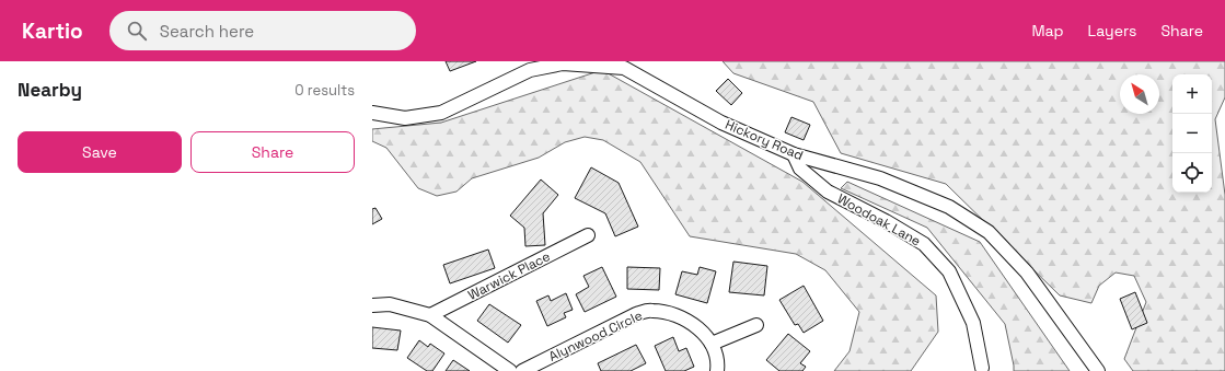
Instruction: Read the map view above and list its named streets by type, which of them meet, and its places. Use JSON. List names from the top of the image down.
{
  "streets": {
    "street": [
      "Hickory Road",
      "Woodoak Lane",
      "Warwick Place",
      "Alynwood Circle"
    ]
  },
  "crossings": [
    ["Hickory Road", "Woodoak Lane"]
  ],
  "north": "top left",
  "page": {
    "header": "Kartio",
    "search": "Search here",
    "nav": ["Map", "Layers", "Share"],
    "heading": ["Nearby", "0 results"],
    "map_buttons": ["+", "−"],
    "buttons": ["Save", "Share"]
  }
}
